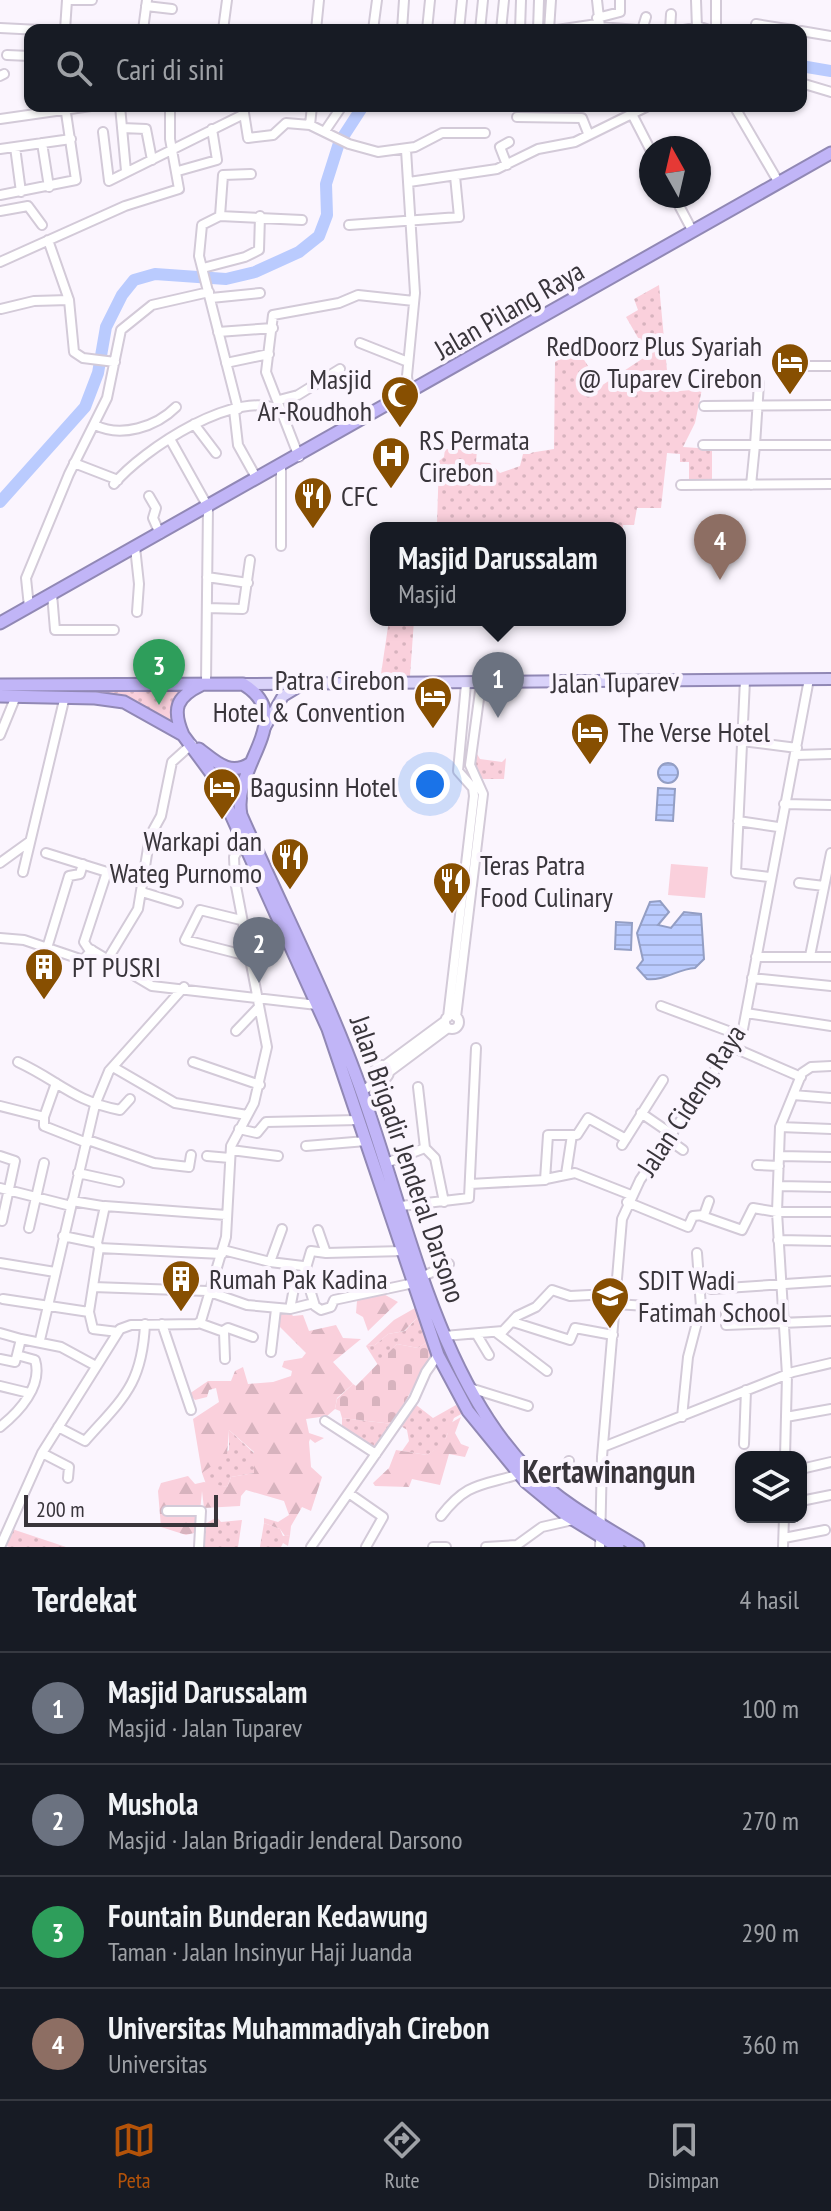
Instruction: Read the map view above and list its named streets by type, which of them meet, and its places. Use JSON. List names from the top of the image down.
{
  "streets": {
    "highway": ["Jalan Pilang Raya", "Jalan Brigadir Jenderal Darsono"],
    "main road": ["Jalan Tuparev"],
    "street": ["Jalan Cideng Raya"]
  },
  "crossings": [
    ["Jalan Tuparev", "Jalan Cideng Raya"],
    ["Jalan Tuparev", "Jalan Brigadir Jenderal Darsono"],
    ["Jalan Cideng Raya", "Jalan Brigadir Jenderal Darsono"]
  ],
  "districts": ["Kertawinangun"],
  "places": {
    "hotel": [
      "RedDoorz Plus Syariah @ Tuparev Cirebon",
      "Patra Cirebon Hotel & Convention",
      "The Verse Hotel",
      "Bagusinn Hotel"
    ],
    "mosque": ["Masjid Ar-Roudhoh"],
    "hospital": ["RS Permata Cirebon"],
    "restaurant": ["CFC", "Warkapi dan Wateg Purnomo", "Teras Patra Food Culinary"],
    "building": ["PT PUSRI", "Rumah Pak Kadina"],
    "school or university": ["SDIT Wadi Fatimah School"]
  },
  "scale_bar": "200 m",
  "north": "top",
  "page": {
    "search": "Cari di sini",
    "pins": [
      "4",
      "3",
      "1",
      "2"
    ],
    "popup": ["Masjid Darussalam", "Masjid"],
    "scale": "200 m",
    "heading": ["Terdekat", "4 hasil"],
    "list": [
      {
        "mark": "1",
        "name": "Masjid Darussalam",
        "note": "Masjid · Jalan Tuparev",
        "value": "100 m"
      },
      {
        "mark": "2",
        "name": "Mushola",
        "note": "Masjid · Jalan Brigadir Jenderal Darsono",
        "value": "270 m"
      },
      {
        "mark": "3",
        "name": "Fountain Bunderan Kedawung",
        "note": "Taman · Jalan Insinyur Haji Juanda",
        "value": "290 m"
      },
      {
        "mark": "4",
        "name": "Universitas Muhammadiyah Cirebon",
        "note": "Universitas",
        "value": "360 m"
      }
    ],
    "nav": ["Peta", "Rute", "Disimpan"]
  }
}
